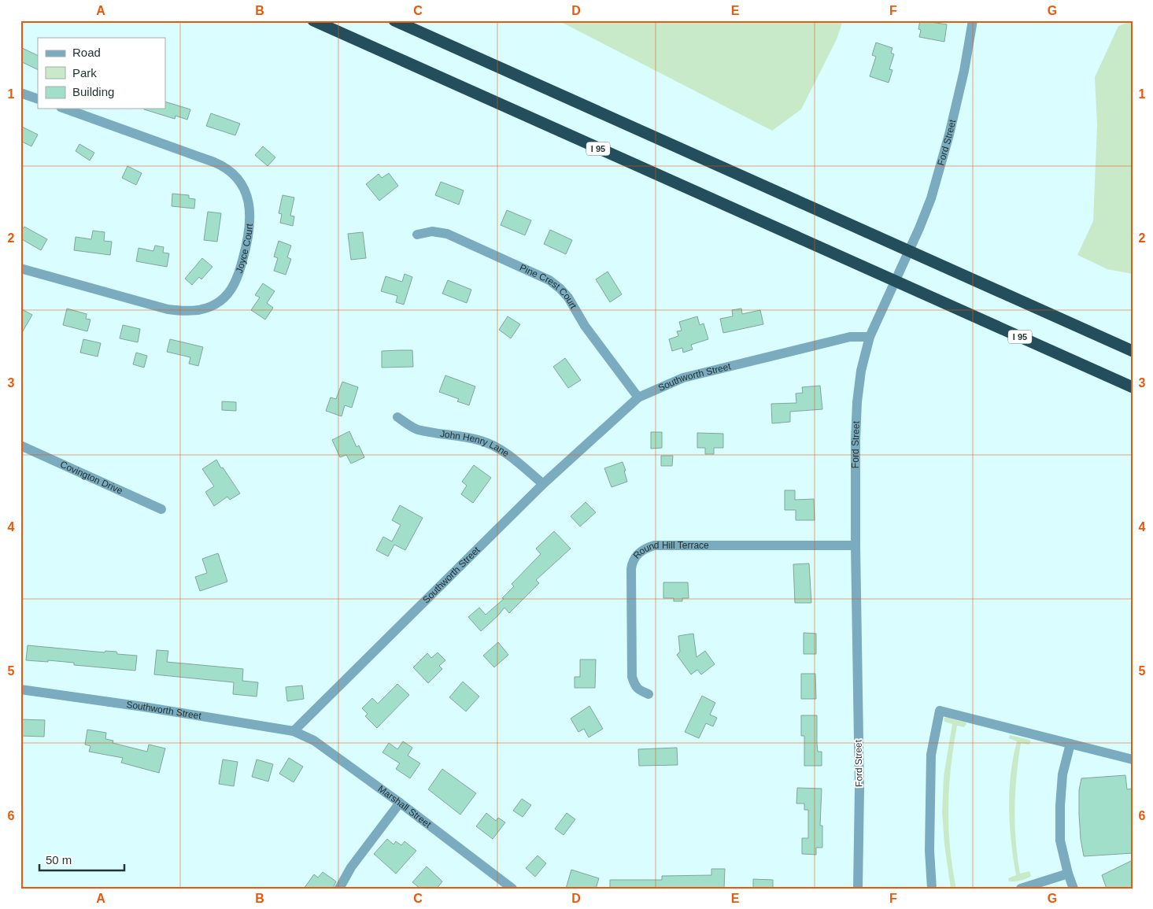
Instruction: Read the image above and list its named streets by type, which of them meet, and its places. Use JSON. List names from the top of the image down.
{
  "streets": {
    "highway": ["I 95"],
    "street": [
      "Ford Street",
      "Joyce Court",
      "Pine Crest Court",
      "Southworth Street",
      "John Henry Lane",
      "Covington Drive",
      "Round Hill Terrace",
      "Marshall Street"
    ]
  },
  "crossings": [
    ["Ford Street", "Southworth Street"],
    ["Ford Street", "Round Hill Terrace"],
    ["Pine Crest Court", "Southworth Street"],
    ["Southworth Street", "John Henry Lane"],
    ["Southworth Street", "Marshall Street"]
  ],
  "legend": ["Road", "Park", "Building"],
  "scale_bar": "50 m",
  "grid": {
    "columns": [
      "A",
      "B",
      "C",
      "D",
      "E",
      "F",
      "G"
    ],
    "rows": [
      "1",
      "2",
      "3",
      "4",
      "5",
      "6"
    ]
  }
}
